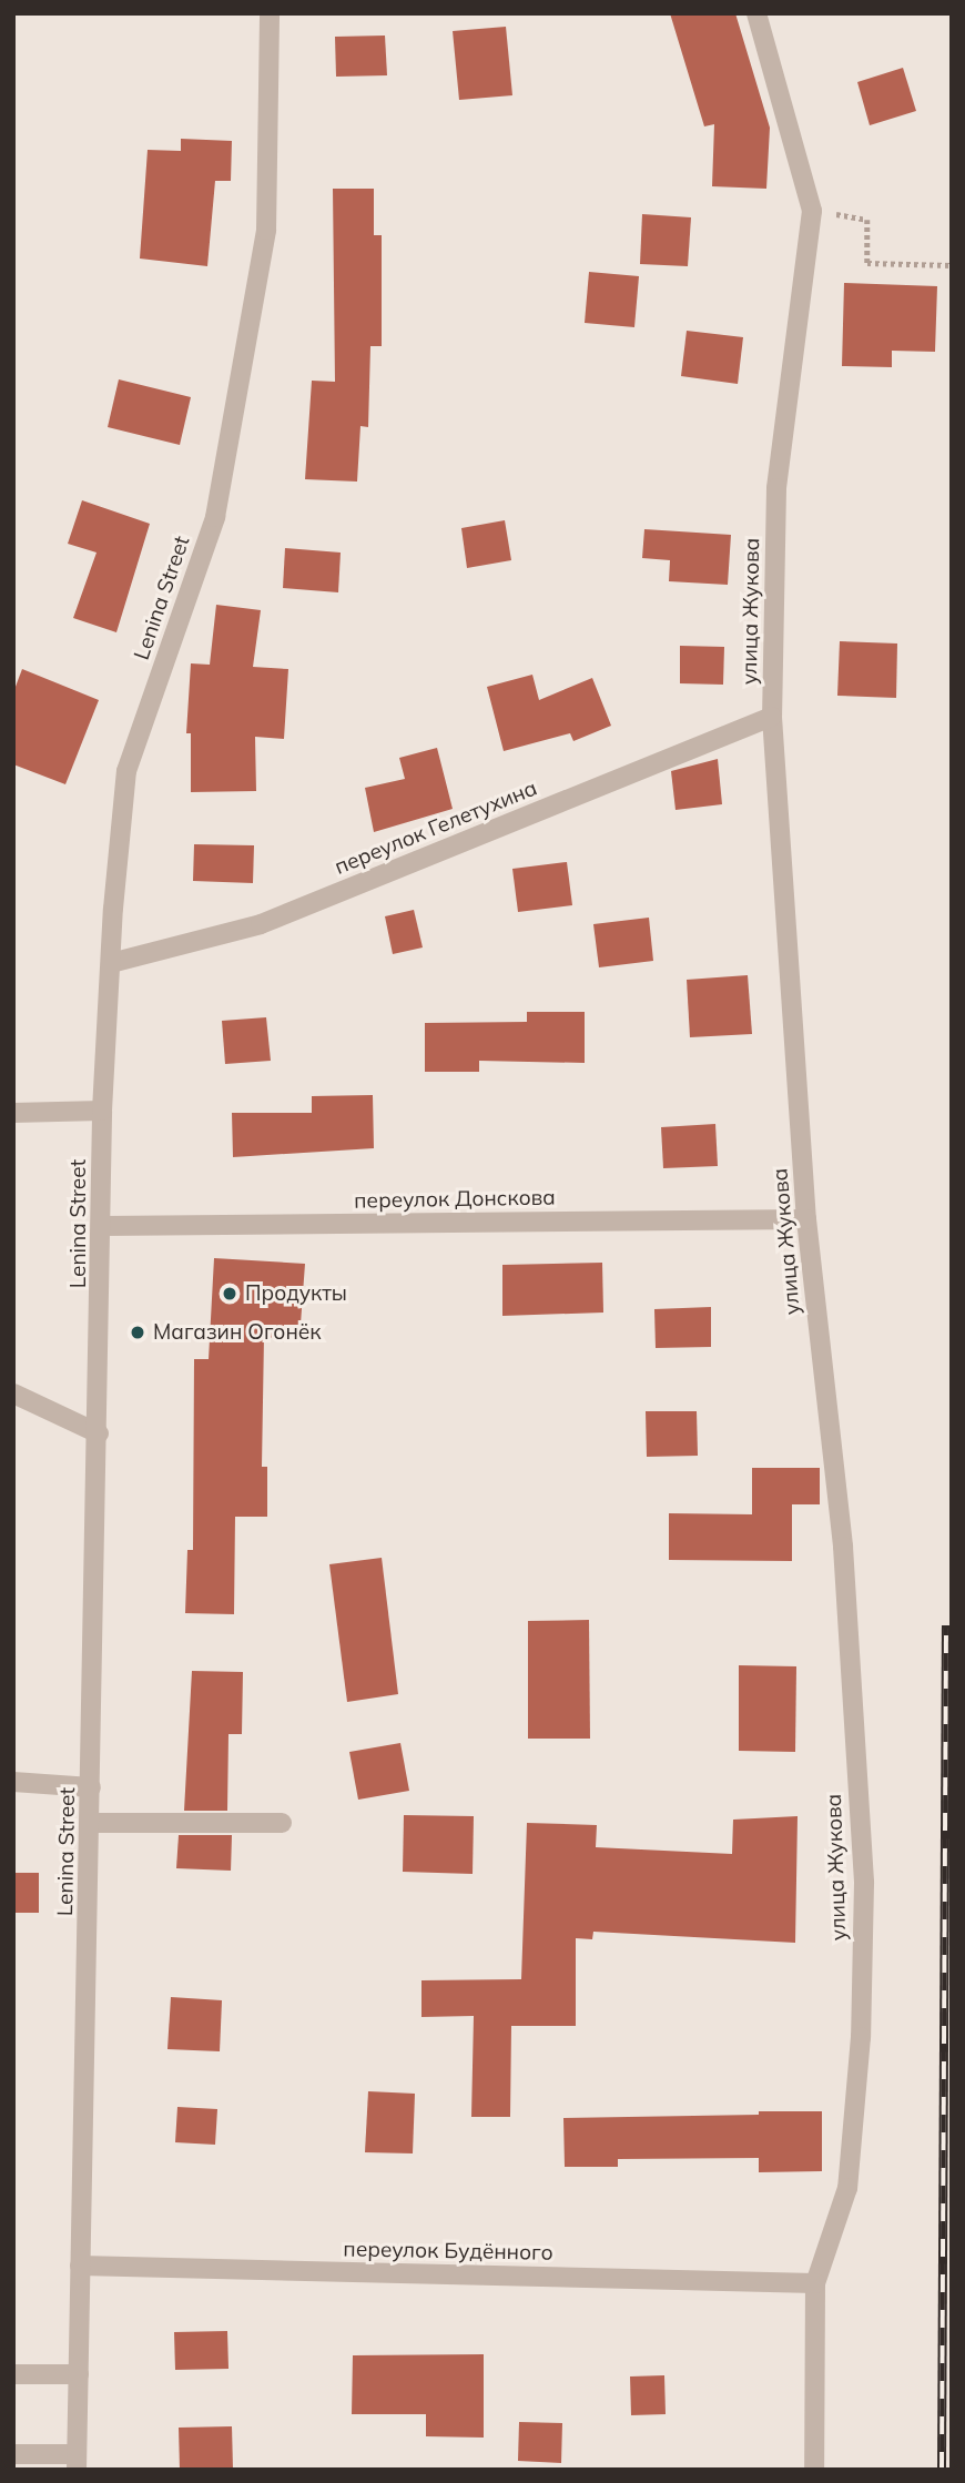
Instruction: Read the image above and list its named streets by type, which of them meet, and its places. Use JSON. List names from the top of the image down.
{
  "streets": {
    "street": [
      "Lenina Street",
      "улица Жукова",
      "переулок Гелетухина",
      "переулок Донскова",
      "переулок Будённого"
    ]
  },
  "crossings": [
    ["Lenina Street", "переулок Гелетухина"],
    ["Lenina Street", "переулок Донскова"],
    ["Lenina Street", "переулок Будённого"],
    ["улица Жукова", "переулок Гелетухина"],
    ["улица Жукова", "переулок Донскова"],
    ["улица Жукова", "переулок Будённого"]
  ],
  "places": ["Продукты", "Магазин Огонёк"]
}
